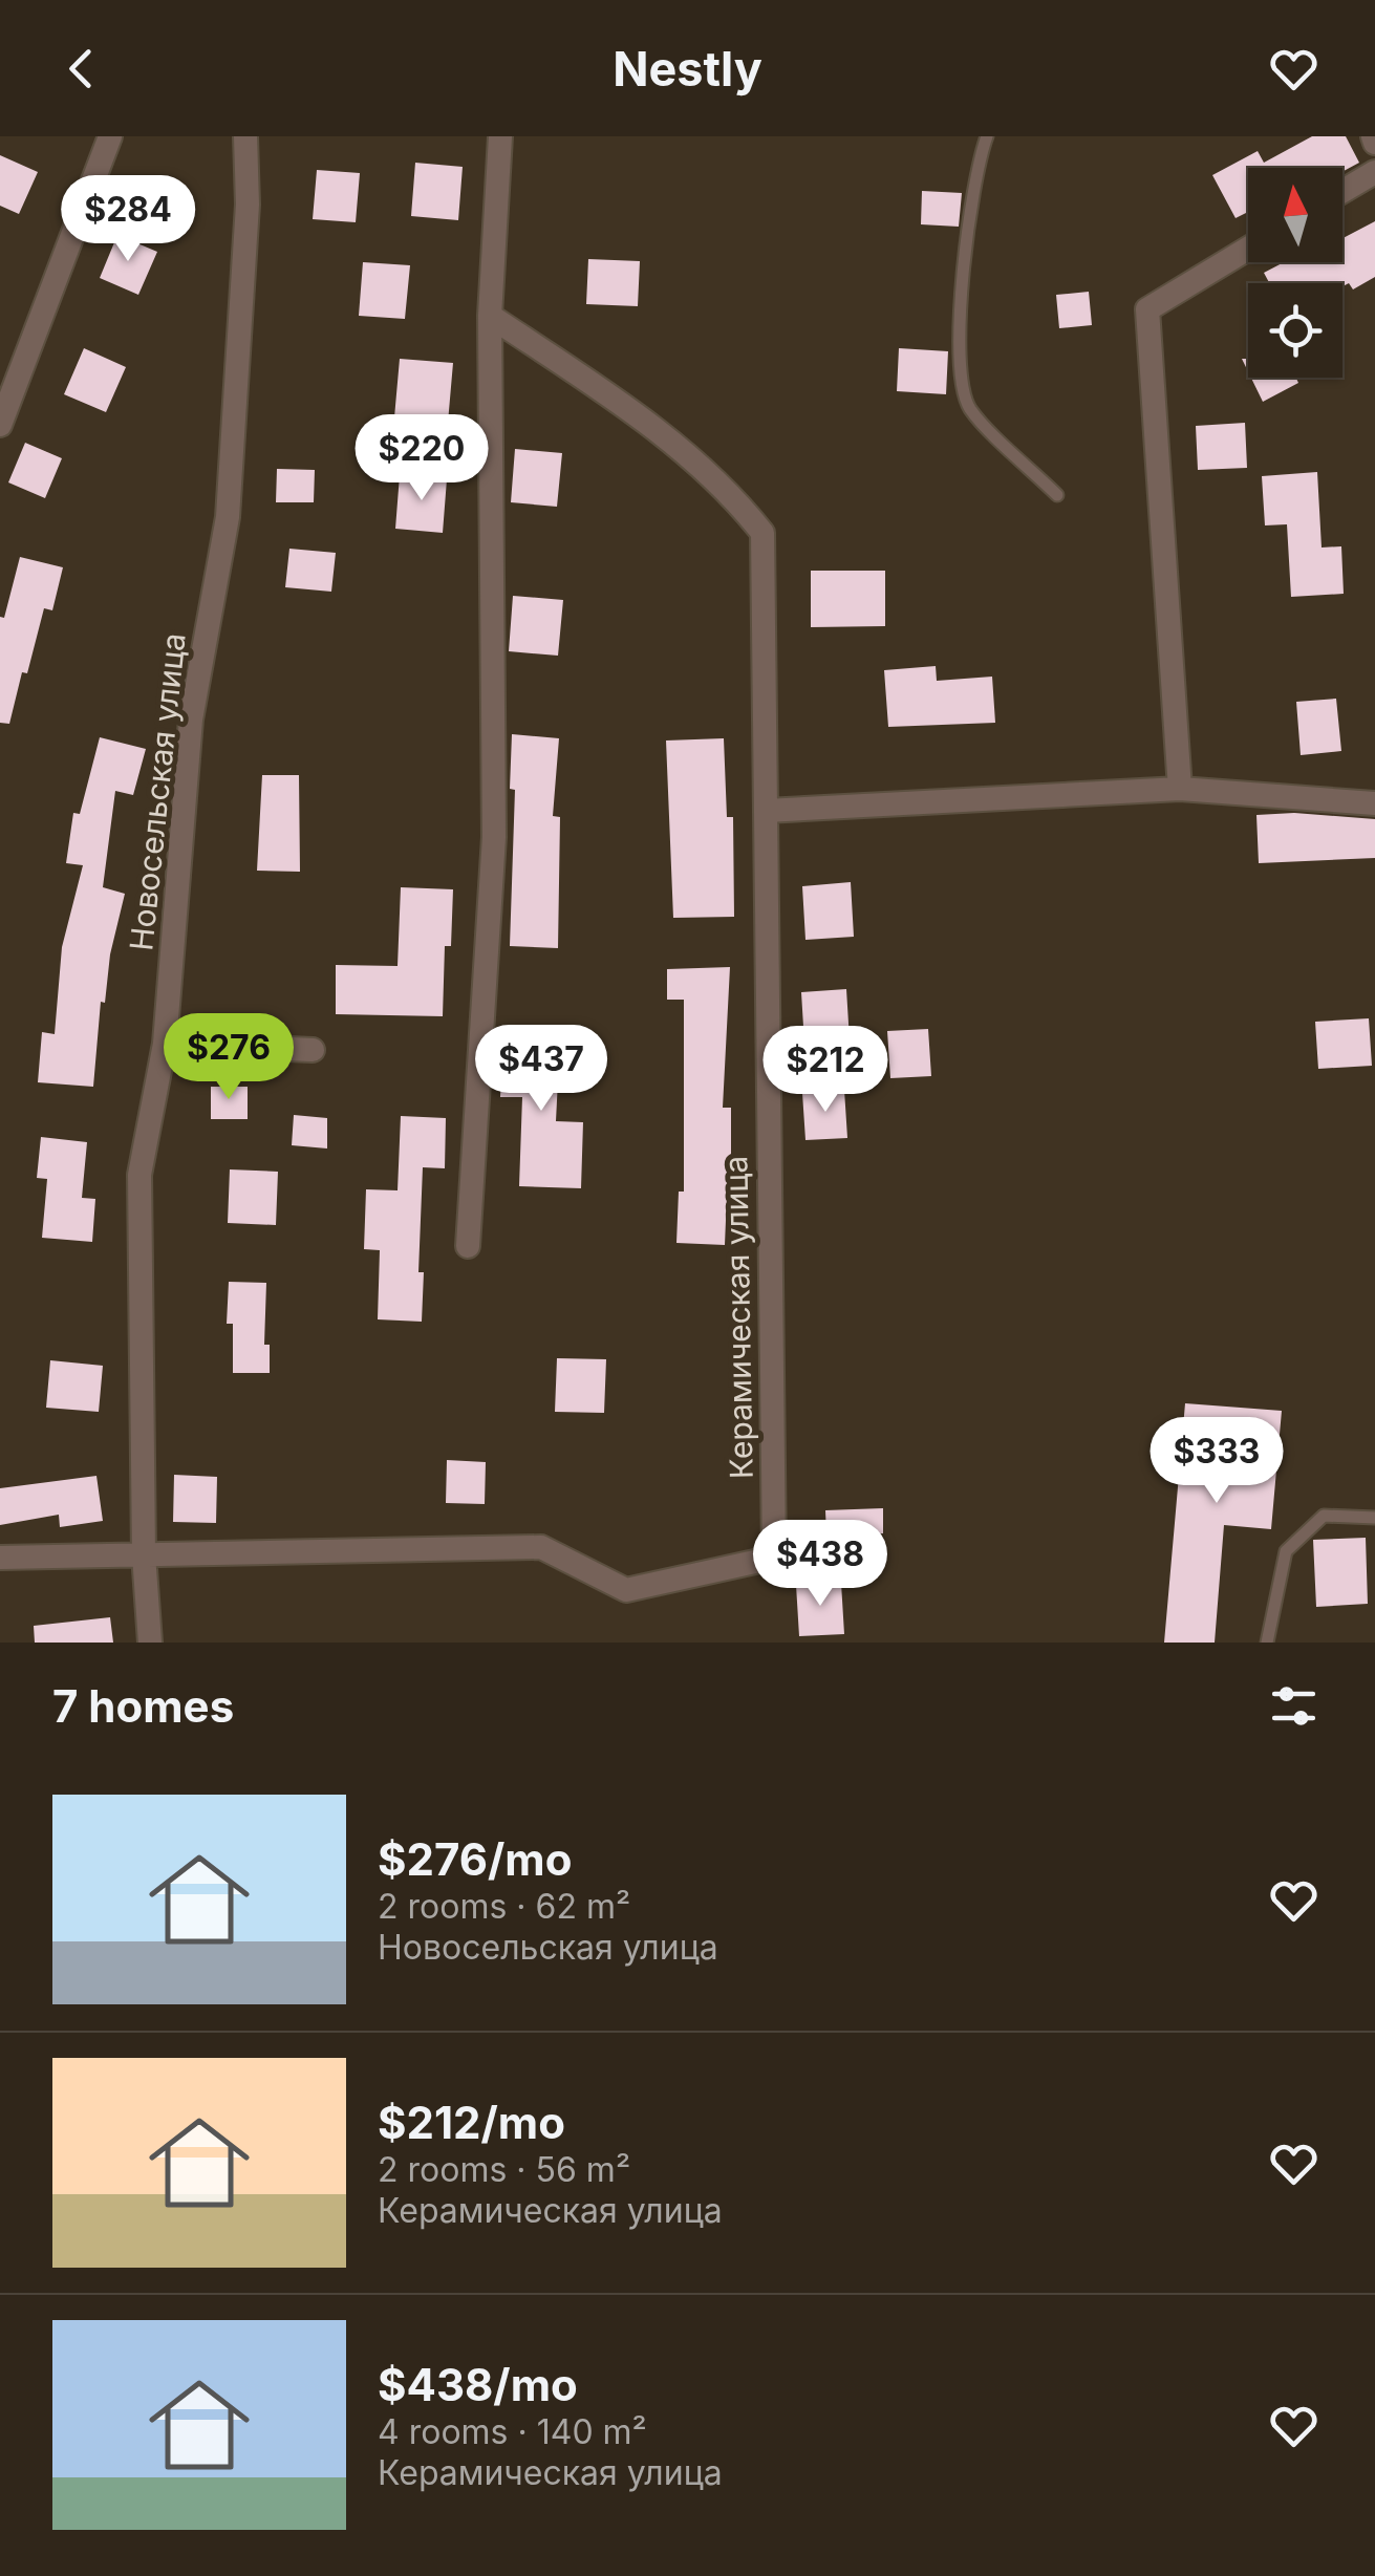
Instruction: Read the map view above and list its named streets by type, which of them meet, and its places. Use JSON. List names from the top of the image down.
{
  "streets": {
    "street": ["Новосельская улица", "Керамическая улица"]
  },
  "crossings": [
    ["Новосельская улица", "Керамическая улица"]
  ],
  "north": "top",
  "page": {
    "header": "Nestly",
    "price": [
      "$284",
      "$220",
      "$276",
      "$437",
      "$212",
      "$333",
      "$438"
    ],
    "heading": "7 homes",
    "list": [
      {
        "name": "$276/mo",
        "note": "2 rooms · 62 m² · Новосельская улица"
      },
      {
        "name": "$212/mo",
        "note": "2 rooms · 56 m² · Керамическая улица"
      },
      {
        "name": "$438/mo",
        "note": "4 rooms · 140 m² · Керамическая улица"
      }
    ]
  }
}
